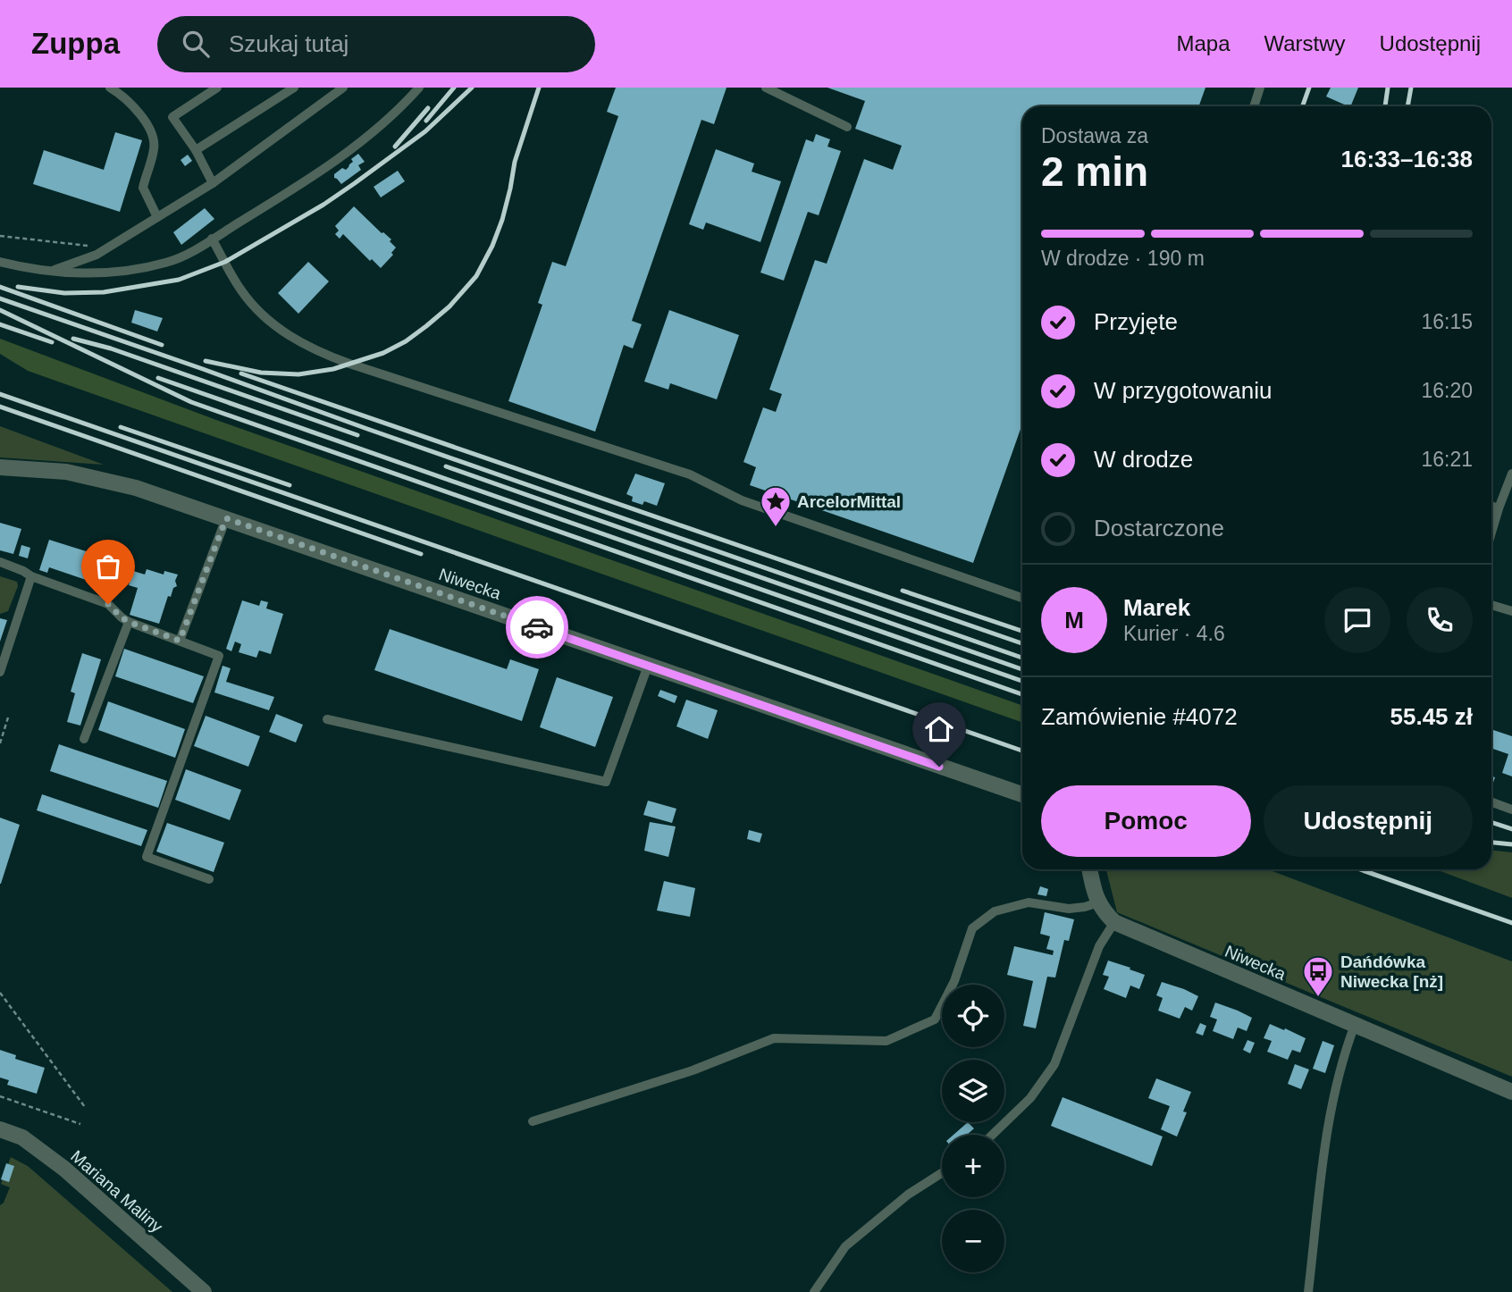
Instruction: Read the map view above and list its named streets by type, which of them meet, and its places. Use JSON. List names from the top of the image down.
{
  "streets": {
    "street": ["Niwecka", "Mariana Maliny"]
  },
  "places": {
    "place": ["ArcelorMittal"],
    "bus stop": ["Dańdówka Niwecka [nż]"]
  },
  "page": {
    "header": "Zuppa",
    "search": "Szukaj tutaj",
    "nav": ["Mapa", "Warstwy", "Udostępnij"],
    "heading": ["2 min", "Dostawa za", "16:33–16:38"],
    "panel": [
      "Marek",
      "Kurier · 4.6",
      "Zamówienie #4072",
      "55.45 zł"
    ],
    "bar": "W drodze · 190 m",
    "list": [
      ["Przyjęte", "16:15"],
      ["W przygotowaniu", "16:20"],
      ["W drodze", "16:21"],
      "Dostarczone"
    ],
    "round": "M",
    "buttons": ["Pomoc", "Udostępnij"],
    "map_buttons": ["+", "−"]
  }
}
